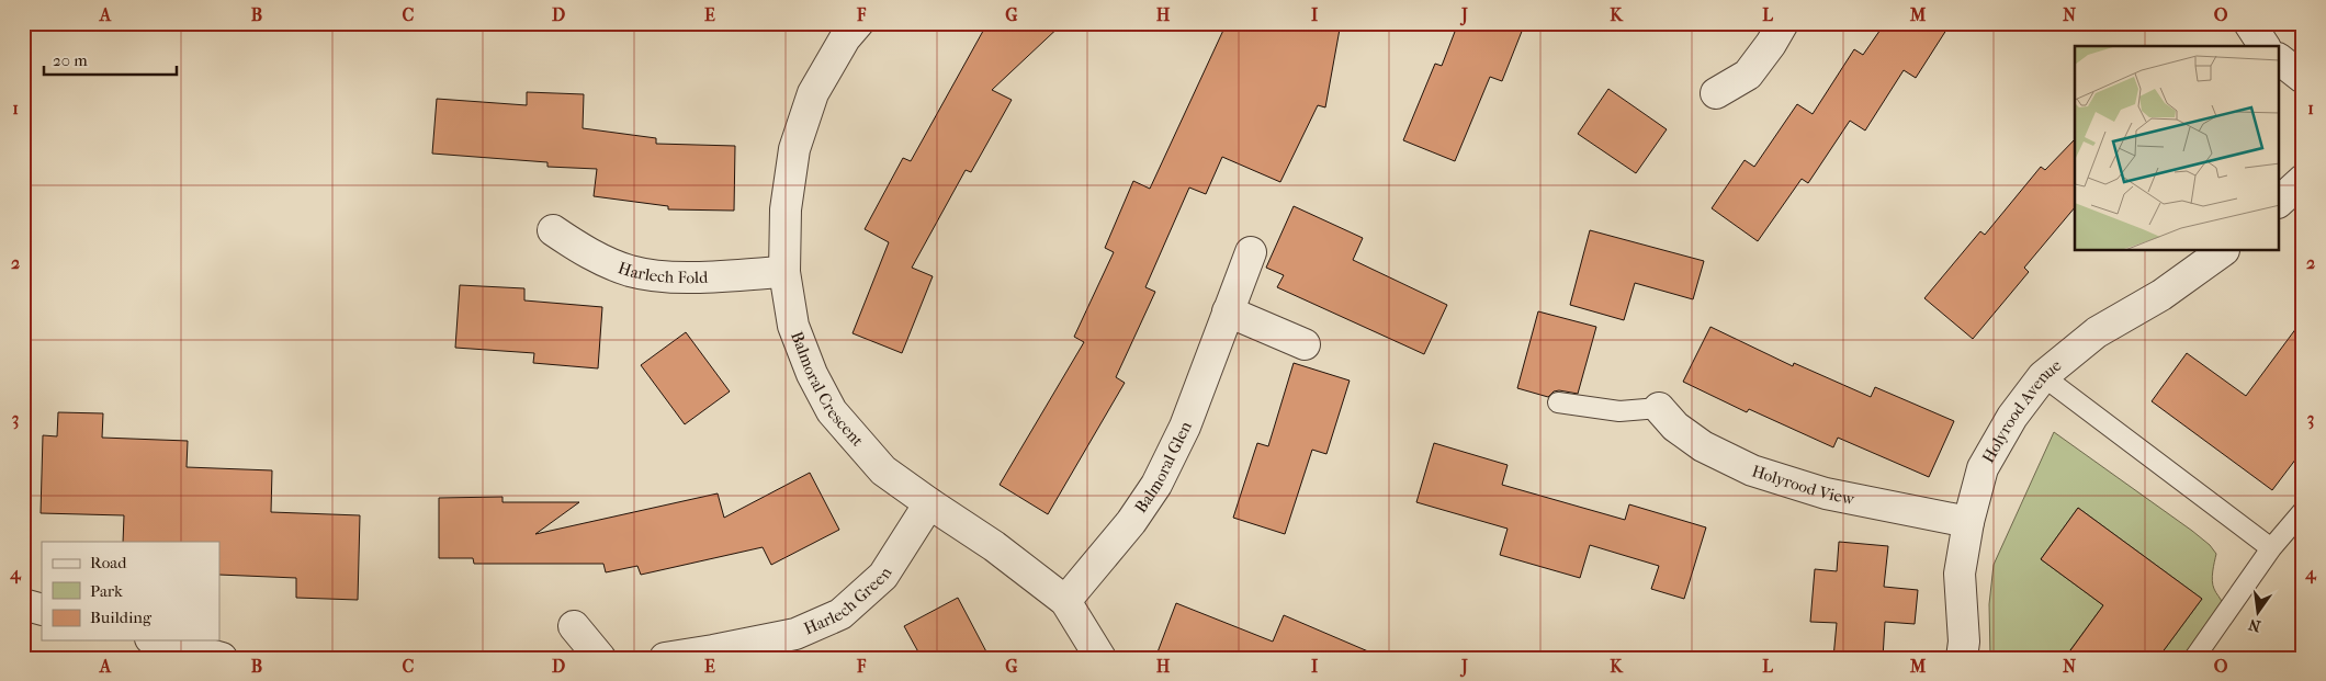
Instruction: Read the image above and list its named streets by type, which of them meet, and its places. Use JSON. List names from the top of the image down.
{
  "streets": {
    "street": [
      "Harlech Fold",
      "Balmoral Crescent",
      "Holyrood Avenue",
      "Balmoral Glen",
      "Holyrood View",
      "Harlech Green"
    ]
  },
  "crossings": [
    ["Harlech Fold", "Balmoral Crescent"],
    ["Balmoral Crescent", "Balmoral Glen"],
    ["Balmoral Crescent", "Harlech Green"],
    ["Holyrood Avenue", "Holyrood View"]
  ],
  "legend": ["Road", "Park", "Building"],
  "scale_bar": "20 m",
  "north": "bottom",
  "grid": {
    "columns": [
      "A",
      "B",
      "C",
      "D",
      "E",
      "F",
      "G",
      "H",
      "I",
      "J",
      "K",
      "L",
      "M",
      "N",
      "O"
    ],
    "rows": [
      "1",
      "2",
      "3",
      "4"
    ]
  }
}
